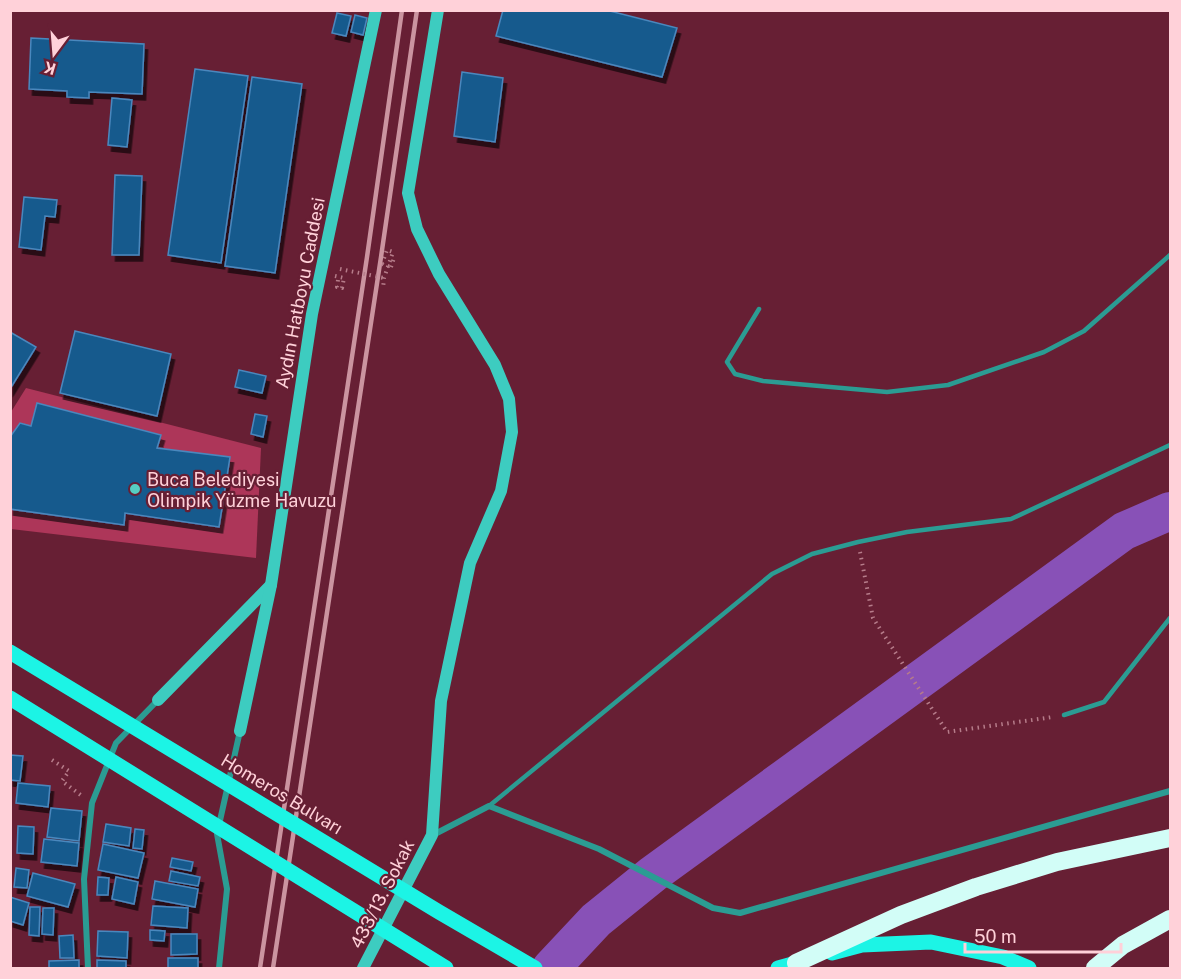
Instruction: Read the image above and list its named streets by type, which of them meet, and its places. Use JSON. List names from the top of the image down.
{
  "streets": {
    "main road": ["Homeros Bulvarı"],
    "street": ["Aydın Hatboyu Caddesi", "433/13. Sokak"]
  },
  "places": ["Buca Belediyesi Olimpik Yüzme Havuzu"],
  "scale_bar": "50 m",
  "north": "bottom"
}
